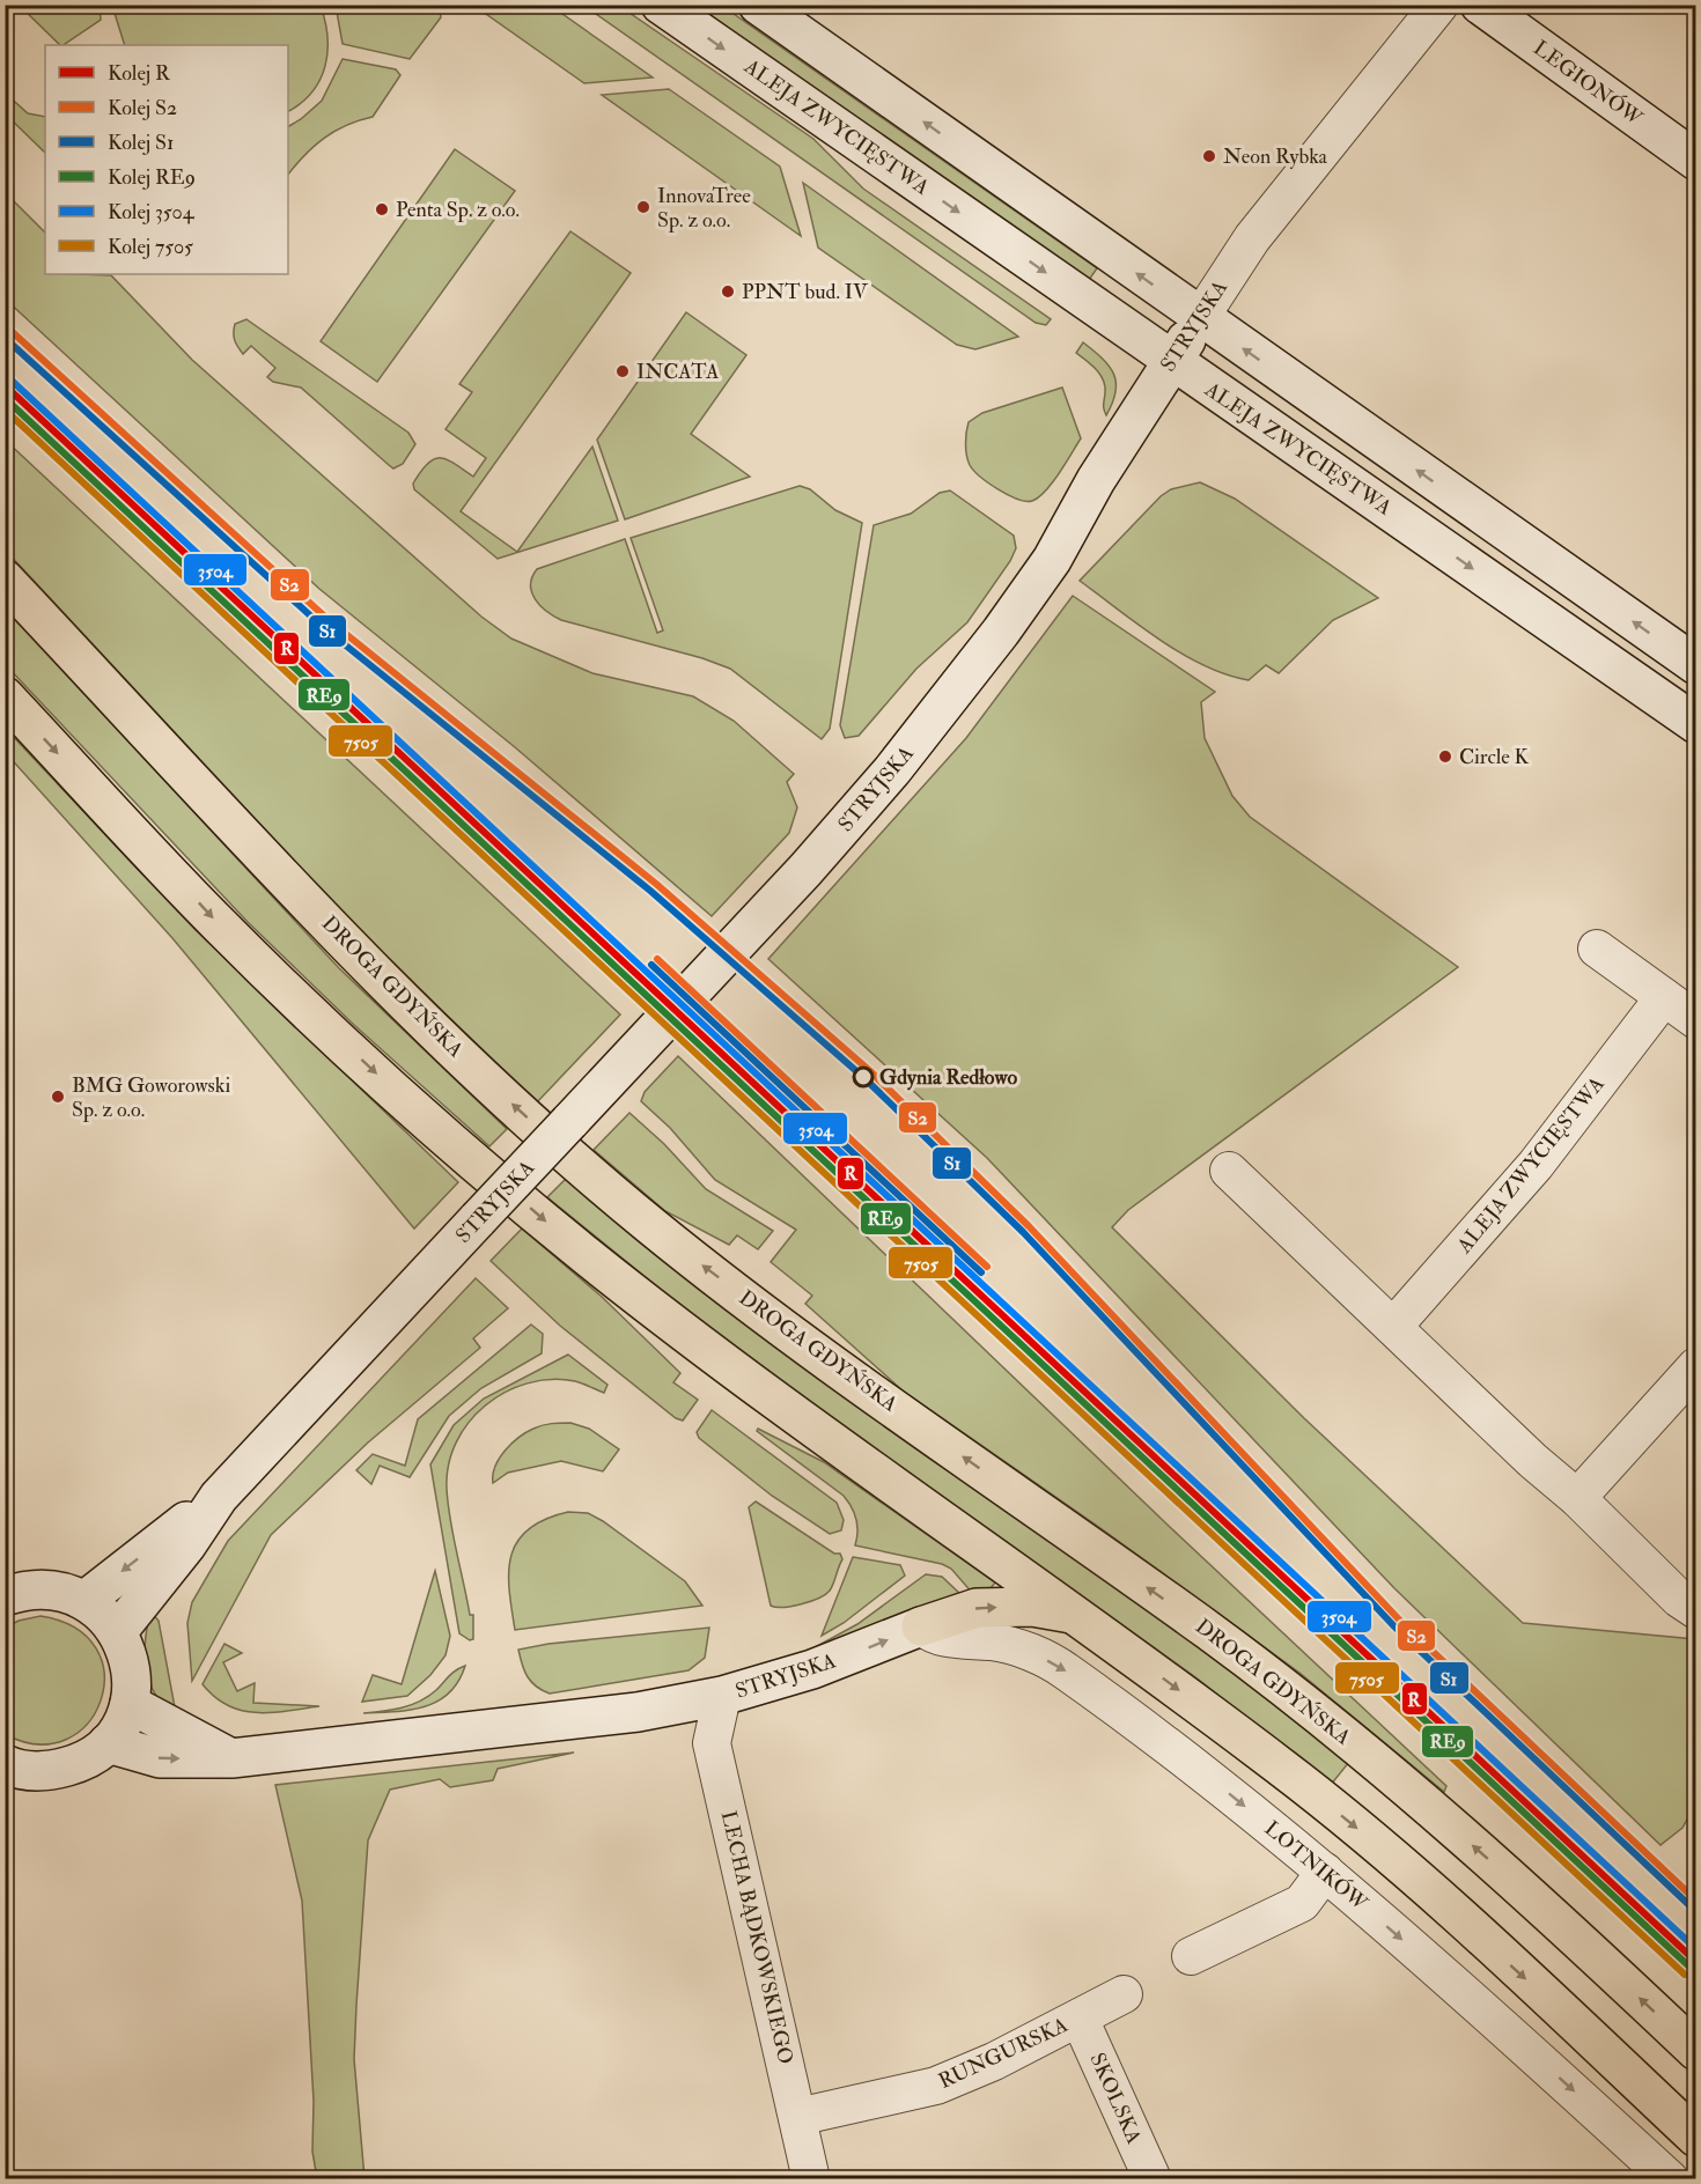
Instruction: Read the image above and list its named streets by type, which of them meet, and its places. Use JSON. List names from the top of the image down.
{
  "streets": {
    "main road": [
      "LEGIONÓW",
      "ALEJA ZWYCIĘSTWA",
      "STRYJSKA",
      "DROGA GDYŃSKA"
    ],
    "street": [
      "LOTNIKÓW",
      "LECHA BĄDKOWSKIEGO",
      "RUNGURSKA",
      "SKOLSKA"
    ]
  },
  "crossings": [
    ["ALEJA ZWYCIĘSTWA", "STRYJSKA"],
    ["STRYJSKA", "LOTNIKÓW"],
    ["STRYJSKA", "LECHA BĄDKOWSKIEGO"],
    ["LECHA BĄDKOWSKIEGO", "RUNGURSKA"],
    ["RUNGURSKA", "SKOLSKA"]
  ],
  "one_way": ["LOTNIKÓW"],
  "places": [
    "Neon Rybka",
    "InnovaTree Sp. z o.o.",
    "Penta Sp. z o.o.",
    "PPNT bud. IV",
    "INCATA",
    "Circle K",
    "Gdynia Redłowo",
    "BMG Goworowski Sp. z o.o."
  ],
  "lines": [
    "rail line S2",
    "rail line S1",
    "rail line 3504",
    "rail line R",
    "rail line RE9",
    "rail line 7505"
  ],
  "legend": [
    "Kolej R",
    "Kolej S2",
    "Kolej S1",
    "Kolej RE9",
    "Kolej 3504",
    "Kolej 7505"
  ]
}
